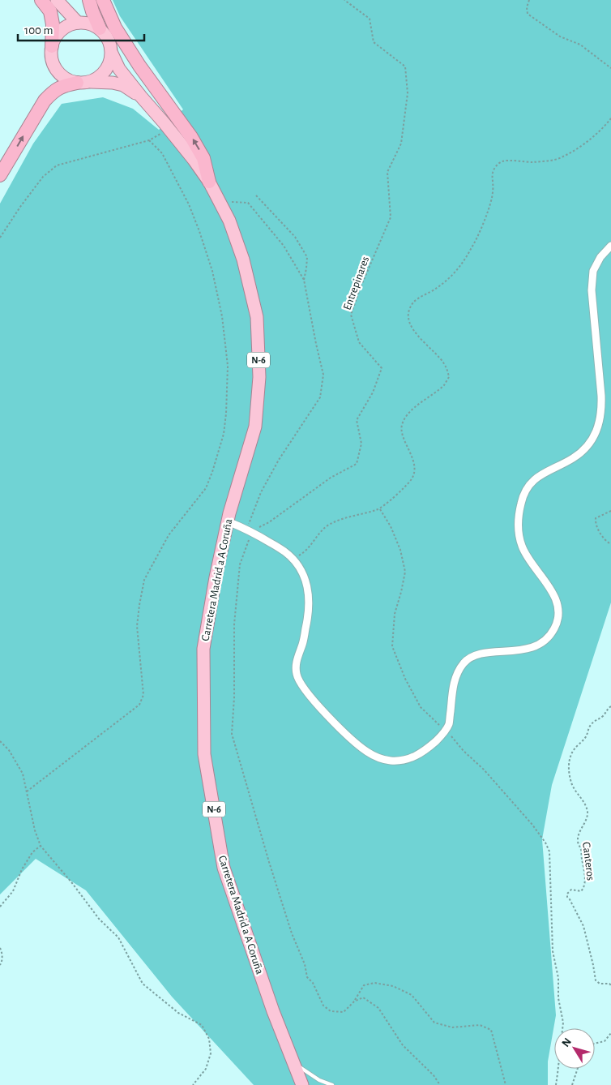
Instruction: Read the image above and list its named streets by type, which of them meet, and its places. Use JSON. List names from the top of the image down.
{
  "streets": {
    "highway": ["N-6", "Carretera Madrid a A Coruña"],
    "path": ["Entrepinares", "Canteros"]
  },
  "crossings": [
    ["N-6", "Carretera Madrid a A Coruña"]
  ],
  "scale_bar": "100 m",
  "north": "top left"
}
